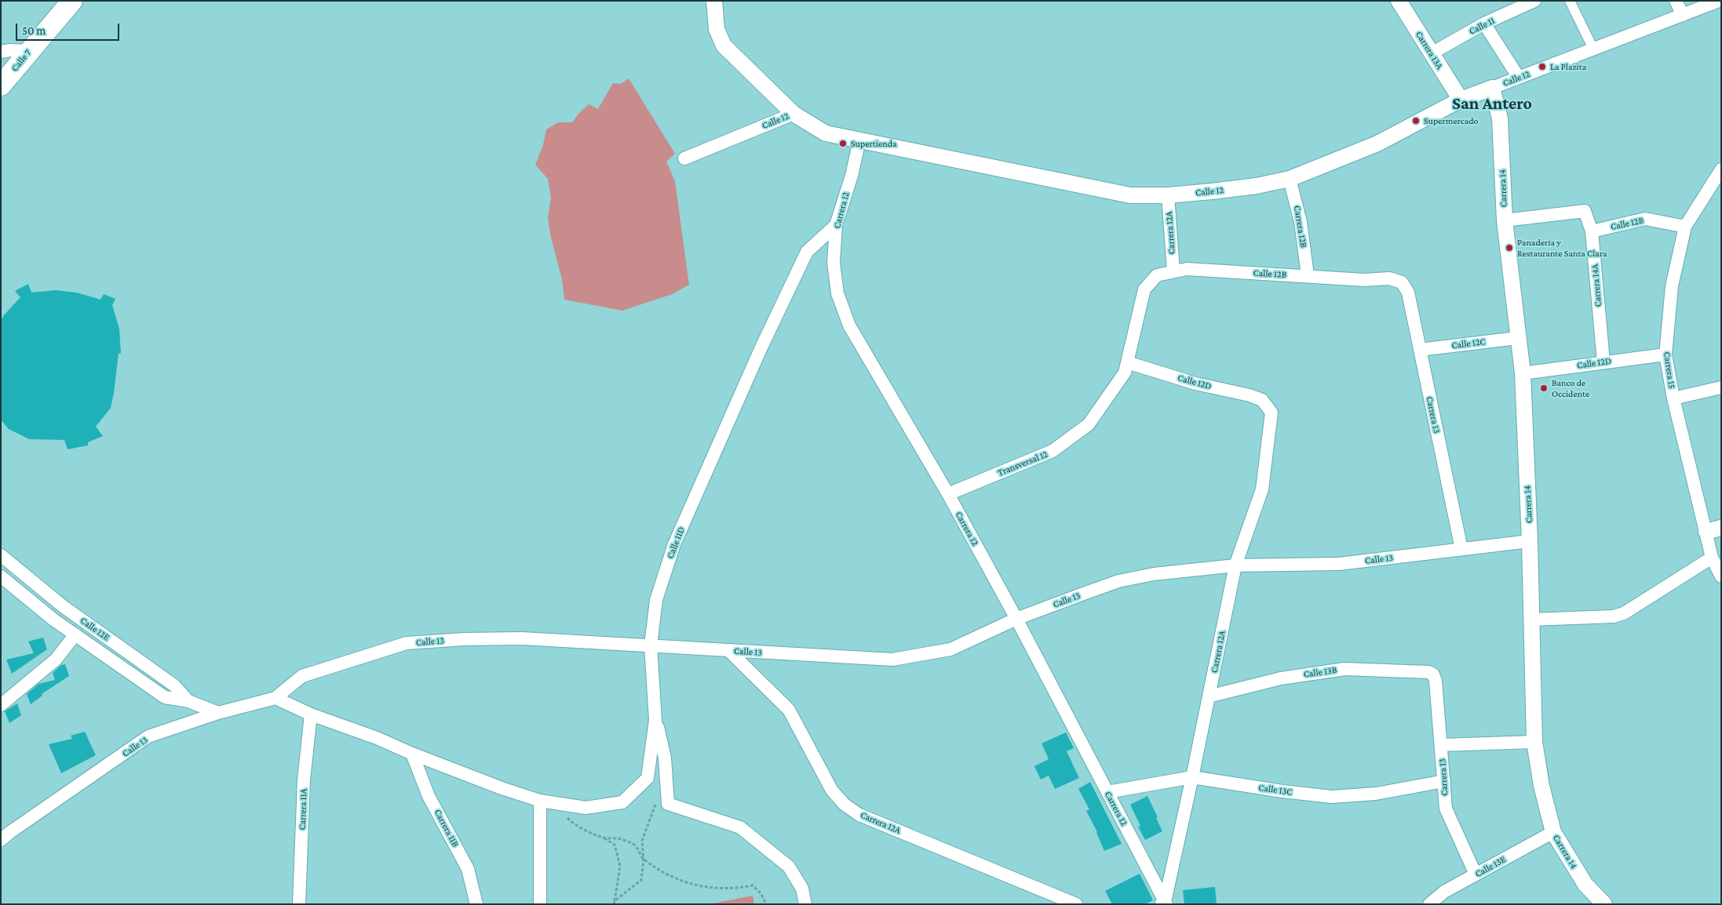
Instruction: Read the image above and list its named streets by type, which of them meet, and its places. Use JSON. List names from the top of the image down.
{
  "streets": {
    "main road": ["Calle 7"],
    "street": [
      "Calle 11",
      "Carrera 13A",
      "Calle 12",
      "Carrera 14",
      "Carrera 12",
      "Calle 12B",
      "Carrera 12B",
      "Carrera 12A",
      "Carrera 14A",
      "Calle 12C",
      "Calle 12D",
      "Carrera 15",
      "Carrera 13",
      "Transversal 12",
      "Calle 11D",
      "Calle 13",
      "Calle 12E",
      "Calle 13B",
      "Calle 13C",
      "Carrera 11A",
      "Carrera 11B",
      "Calle 13E"
    ]
  },
  "crossings": [
    ["Calle 11", "Carrera 13A"],
    ["Carrera 13A", "Calle 12"],
    ["Calle 12", "Carrera 14"],
    ["Calle 12", "Carrera 12"],
    ["Calle 12", "Carrera 12B"],
    ["Calle 12", "Carrera 12A"],
    ["Carrera 14", "Carrera 14A"],
    ["Carrera 14", "Calle 12C"],
    ["Carrera 14", "Calle 12D"],
    ["Carrera 14", "Calle 13"],
    ["Carrera 14", "Calle 13E"],
    ["Carrera 12", "Carrera 12A"],
    ["Carrera 12", "Transversal 12"],
    ["Carrera 12", "Calle 11D"],
    ["Carrera 12", "Calle 13"],
    ["Carrera 12", "Calle 13C"],
    ["Calle 12B", "Carrera 12B"],
    ["Calle 12B", "Carrera 12A"],
    ["Calle 12B", "Carrera 14A"],
    ["Calle 12B", "Calle 12D"],
    ["Calle 12B", "Carrera 15"],
    ["Calle 12B", "Carrera 13"],
    ["Calle 12B", "Transversal 12"],
    ["Carrera 12A", "Calle 12D"],
    ["Carrera 12A", "Calle 13"],
    ["Carrera 12A", "Calle 13B"],
    ["Carrera 12A", "Calle 13C"],
    ["Carrera 14A", "Calle 12D"],
    ["Calle 12C", "Carrera 13"],
    ["Calle 12D", "Carrera 15"],
    ["Calle 12D", "Transversal 12"],
    ["Carrera 13", "Calle 13"],
    ["Carrera 13", "Calle 13B"],
    ["Carrera 13", "Calle 13C"],
    ["Carrera 13", "Calle 13E"],
    ["Calle 11D", "Calle 13"],
    ["Calle 11D", "Carrera 11A"],
    ["Calle 11D", "Carrera 11B"],
    ["Calle 13", "Calle 12E"]
  ],
  "districts": ["San Antero"],
  "places": [
    "La Plazita",
    "Supermercado",
    "Supertienda",
    "Panadería y Restaurante Santa Clara",
    "Banco de Occidente"
  ],
  "scale_bar": "50 m"
}
